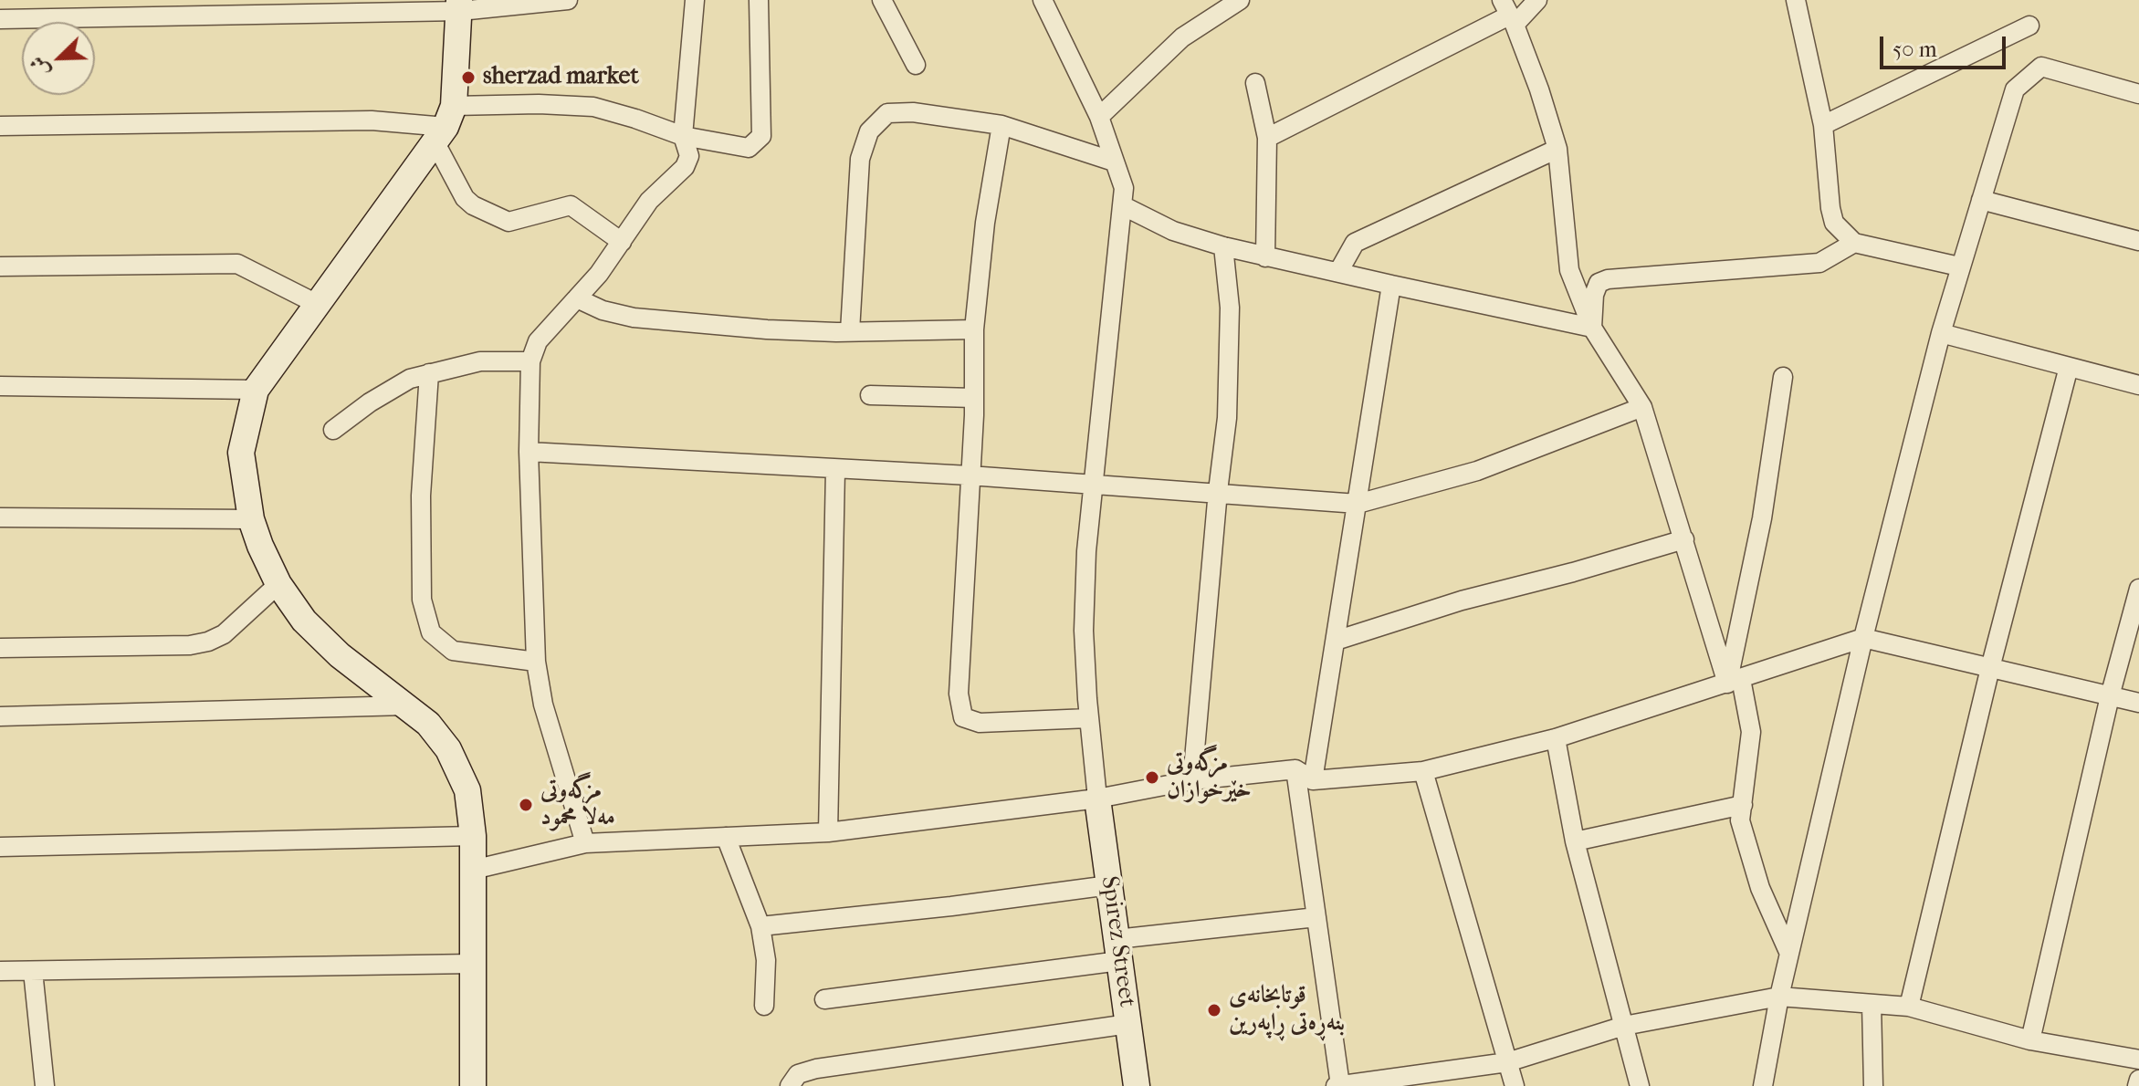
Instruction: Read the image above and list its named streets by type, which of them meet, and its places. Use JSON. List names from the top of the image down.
{
  "streets": {
    "street": ["Spirez Street"]
  },
  "places": [
    "sherzad market",
    "مزگەوتی خێرخوازان",
    "مزگه‌وتی مه‌لا محمود",
    "قوتابخانەی بنەڕەتی ڕاپەرین"
  ],
  "scale_bar": "50 m",
  "north": "bottom left"
}
